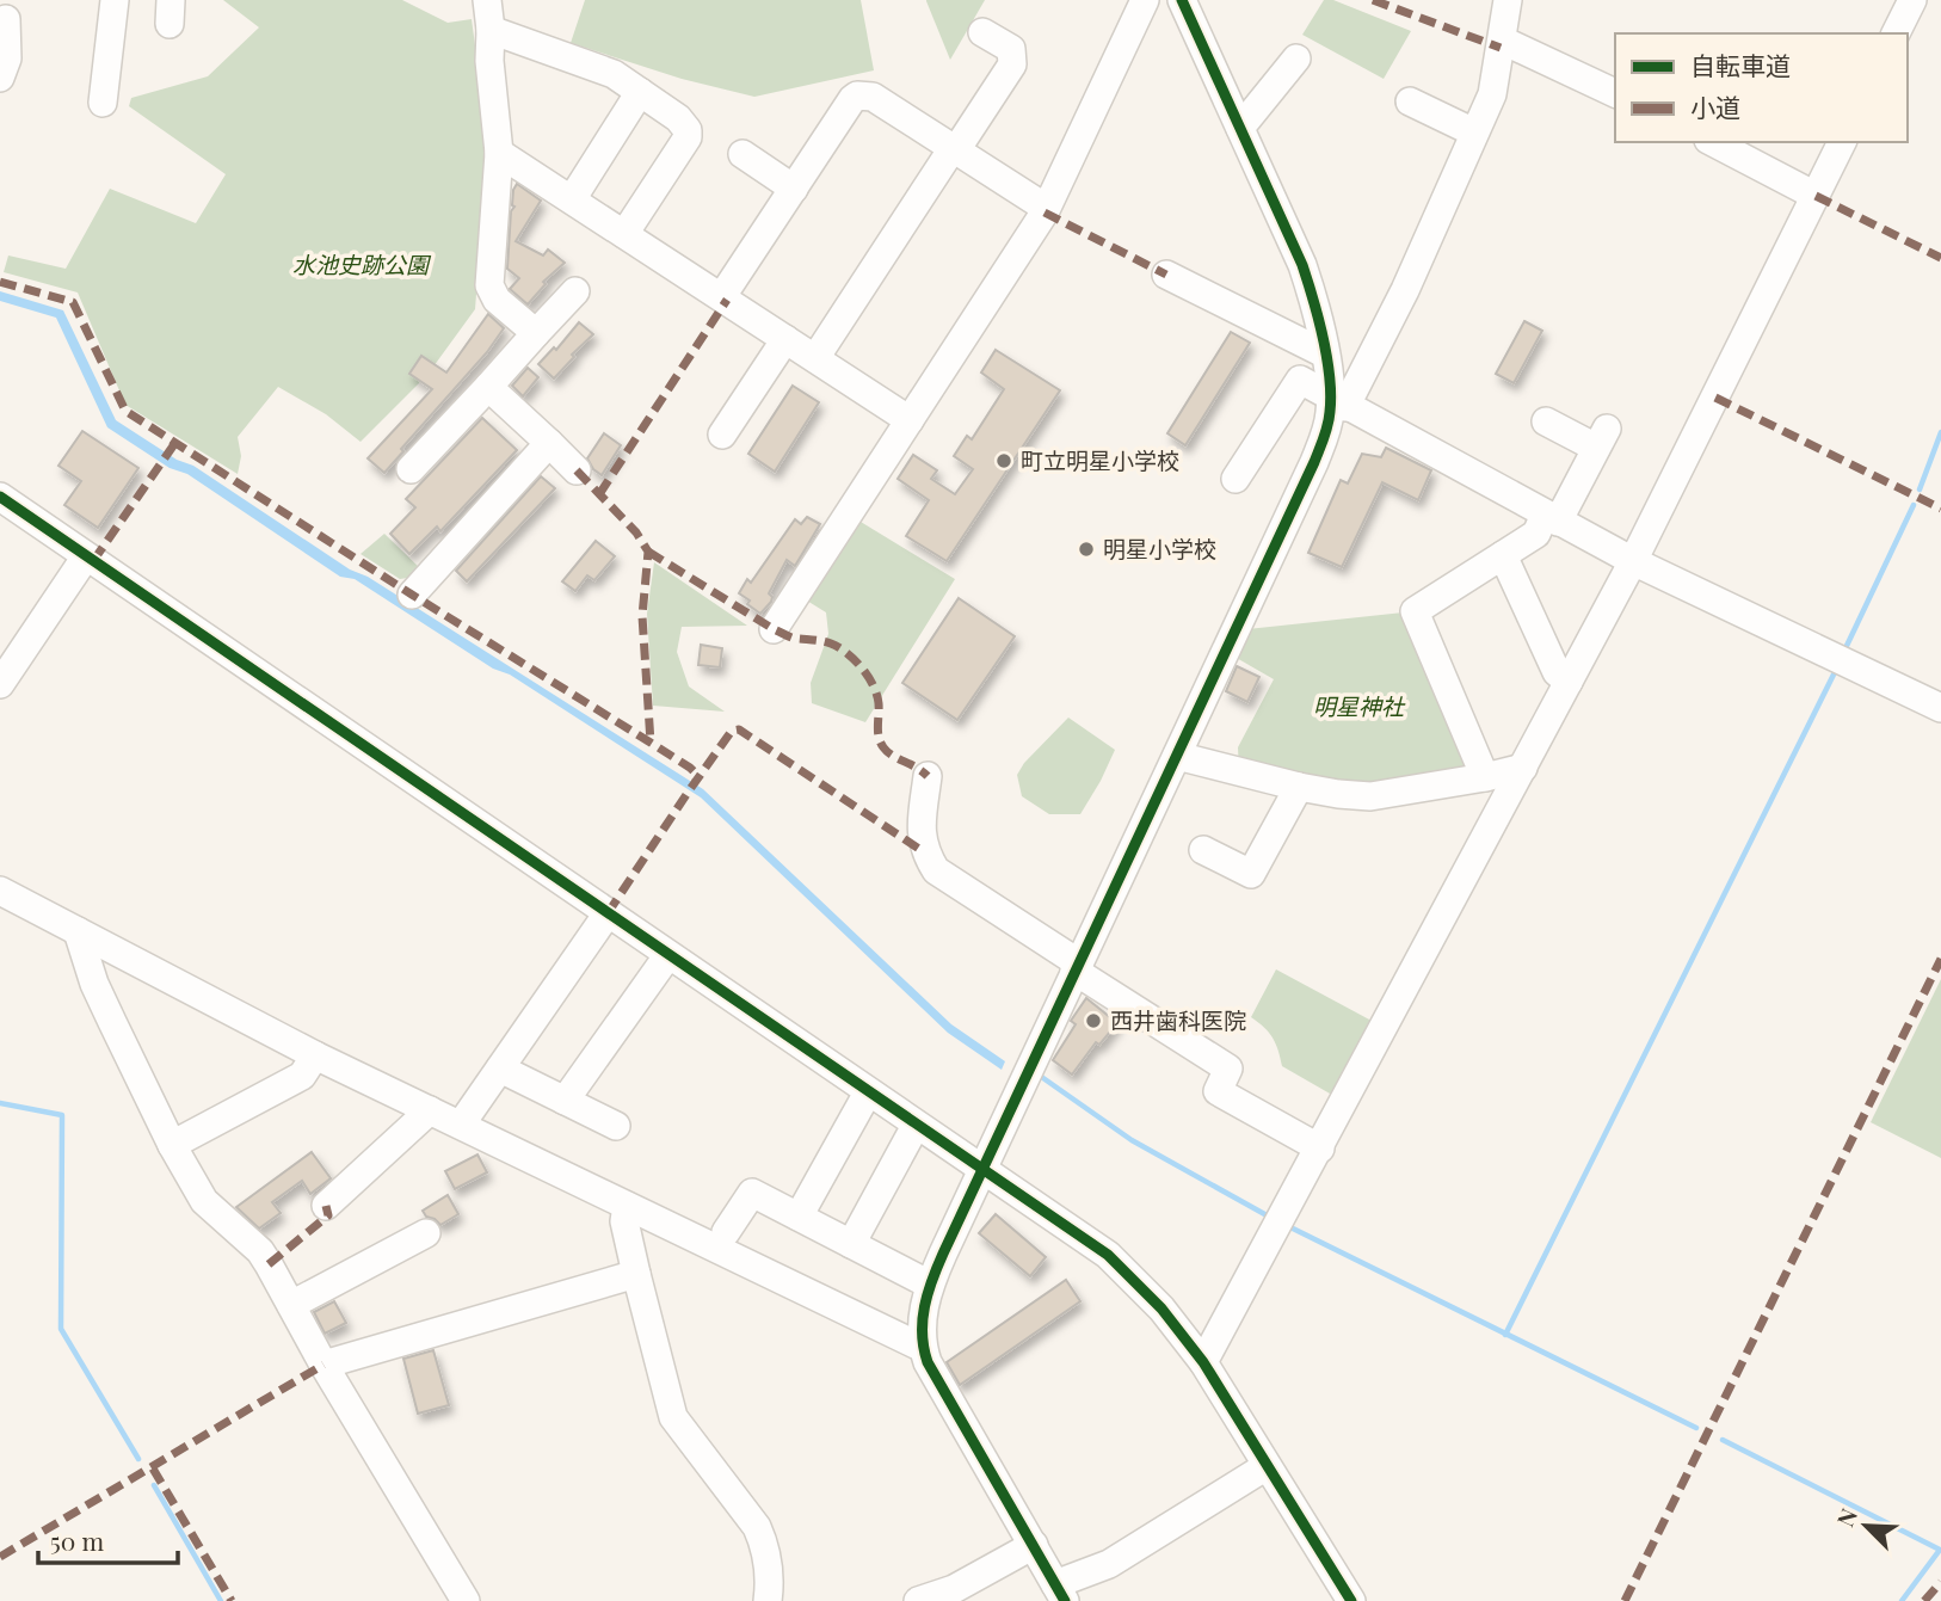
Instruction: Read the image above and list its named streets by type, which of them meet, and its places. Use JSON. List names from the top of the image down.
{
  "parks": ["水池史跡公園", "明星神社"],
  "places": ["町立明星小学校", "明星小学校", "西井歯科医院"],
  "legend": ["自転車道", "小道"],
  "scale_bar": "50 m",
  "north": "top left"
}
